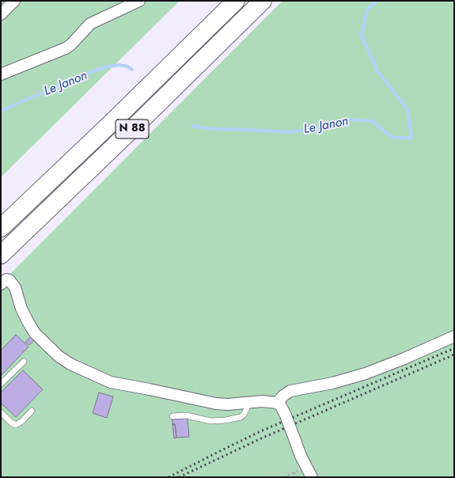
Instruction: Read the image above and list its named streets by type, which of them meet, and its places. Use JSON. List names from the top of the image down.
{
  "streets": {
    "highway": ["N 88"]
  },
  "water": ["Le Janon"]
}
